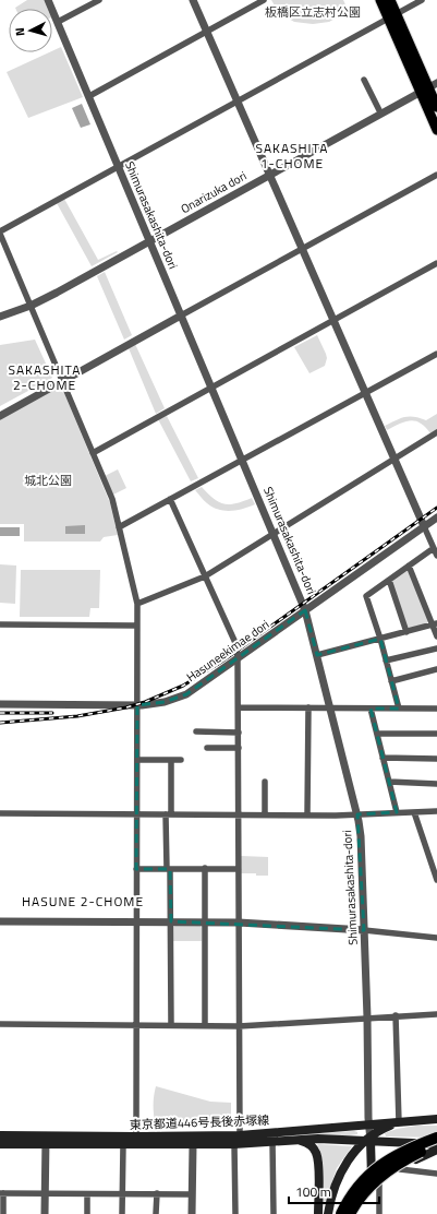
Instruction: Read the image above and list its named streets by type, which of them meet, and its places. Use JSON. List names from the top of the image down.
{
  "streets": {
    "main road": ["東京都道446号長後赤塚線"],
    "street": ["Onarizuka dori", "Shimurasakashita-dori", "Hasuneekimae dori"]
  },
  "crossings": [
    ["Onarizuka dori", "Shimurasakashita-dori"],
    ["Shimurasakashita-dori", "Hasuneekimae dori"],
    ["Shimurasakashita-dori", "東京都道446号長後赤塚線"]
  ],
  "districts": ["SAKASHITA 1-CHOME", "SAKASHITA 2-CHOME", "HASUNE 2-CHOME"],
  "parks": ["板橋区立志村公園", "城北公園"],
  "scale_bar": "100 m",
  "north": "left"
}
